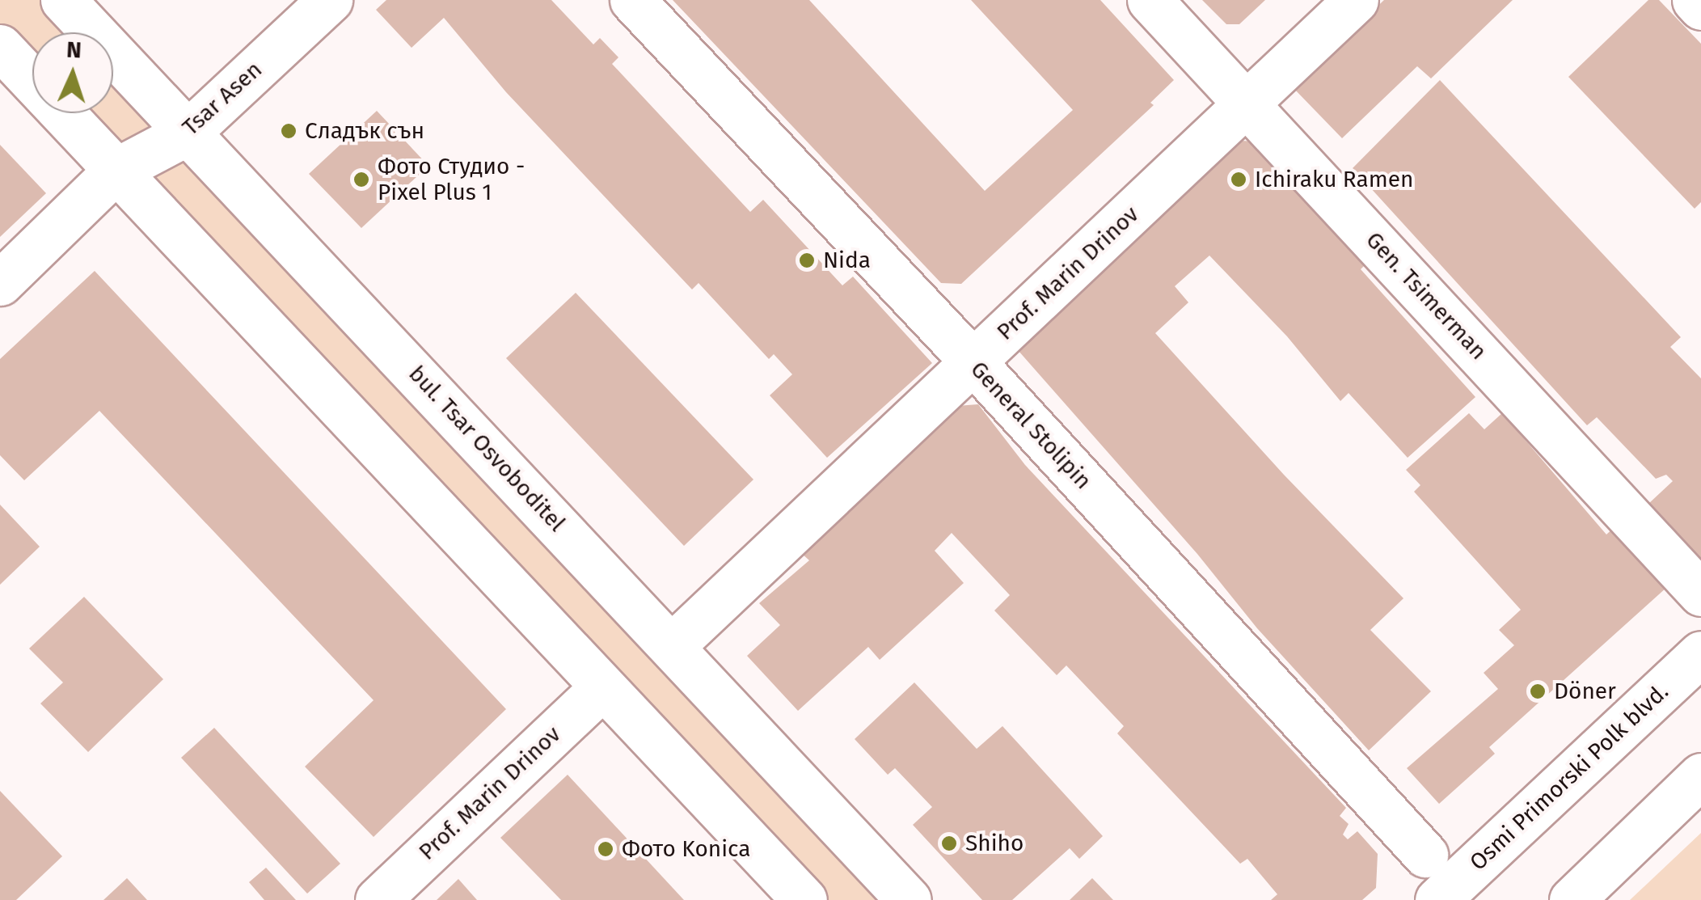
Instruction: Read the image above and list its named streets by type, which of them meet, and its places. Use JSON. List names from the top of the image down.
{
  "streets": {
    "street": [
      "Tsar Asen",
      "Prof. Marin Drinov",
      "Gen. Tsimerman",
      "General Stolipin",
      "bul. Tsar Osvoboditel",
      "Osmi Primorski Polk blvd."
    ]
  },
  "crossings": [
    ["Tsar Asen", "bul. Tsar Osvoboditel"],
    ["Prof. Marin Drinov", "Gen. Tsimerman"],
    ["Prof. Marin Drinov", "General Stolipin"],
    ["Prof. Marin Drinov", "bul. Tsar Osvoboditel"]
  ],
  "places": [
    "Сладък сън",
    "Фото Студио - Pixel Plus 1",
    "Ichiraku Ramen",
    "Nida",
    "Döner",
    "Shiho",
    "Фото Konica"
  ],
  "north": "top"
}
